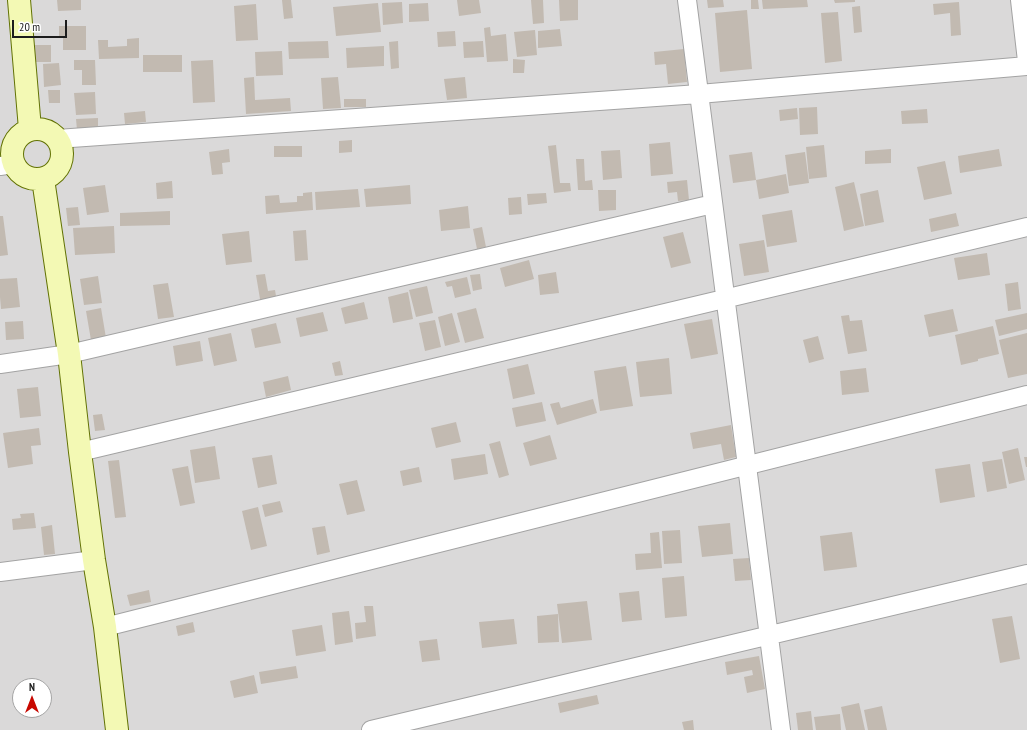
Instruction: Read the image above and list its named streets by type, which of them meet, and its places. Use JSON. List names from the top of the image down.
{
  "scale_bar": "20 m",
  "north": "top"
}
